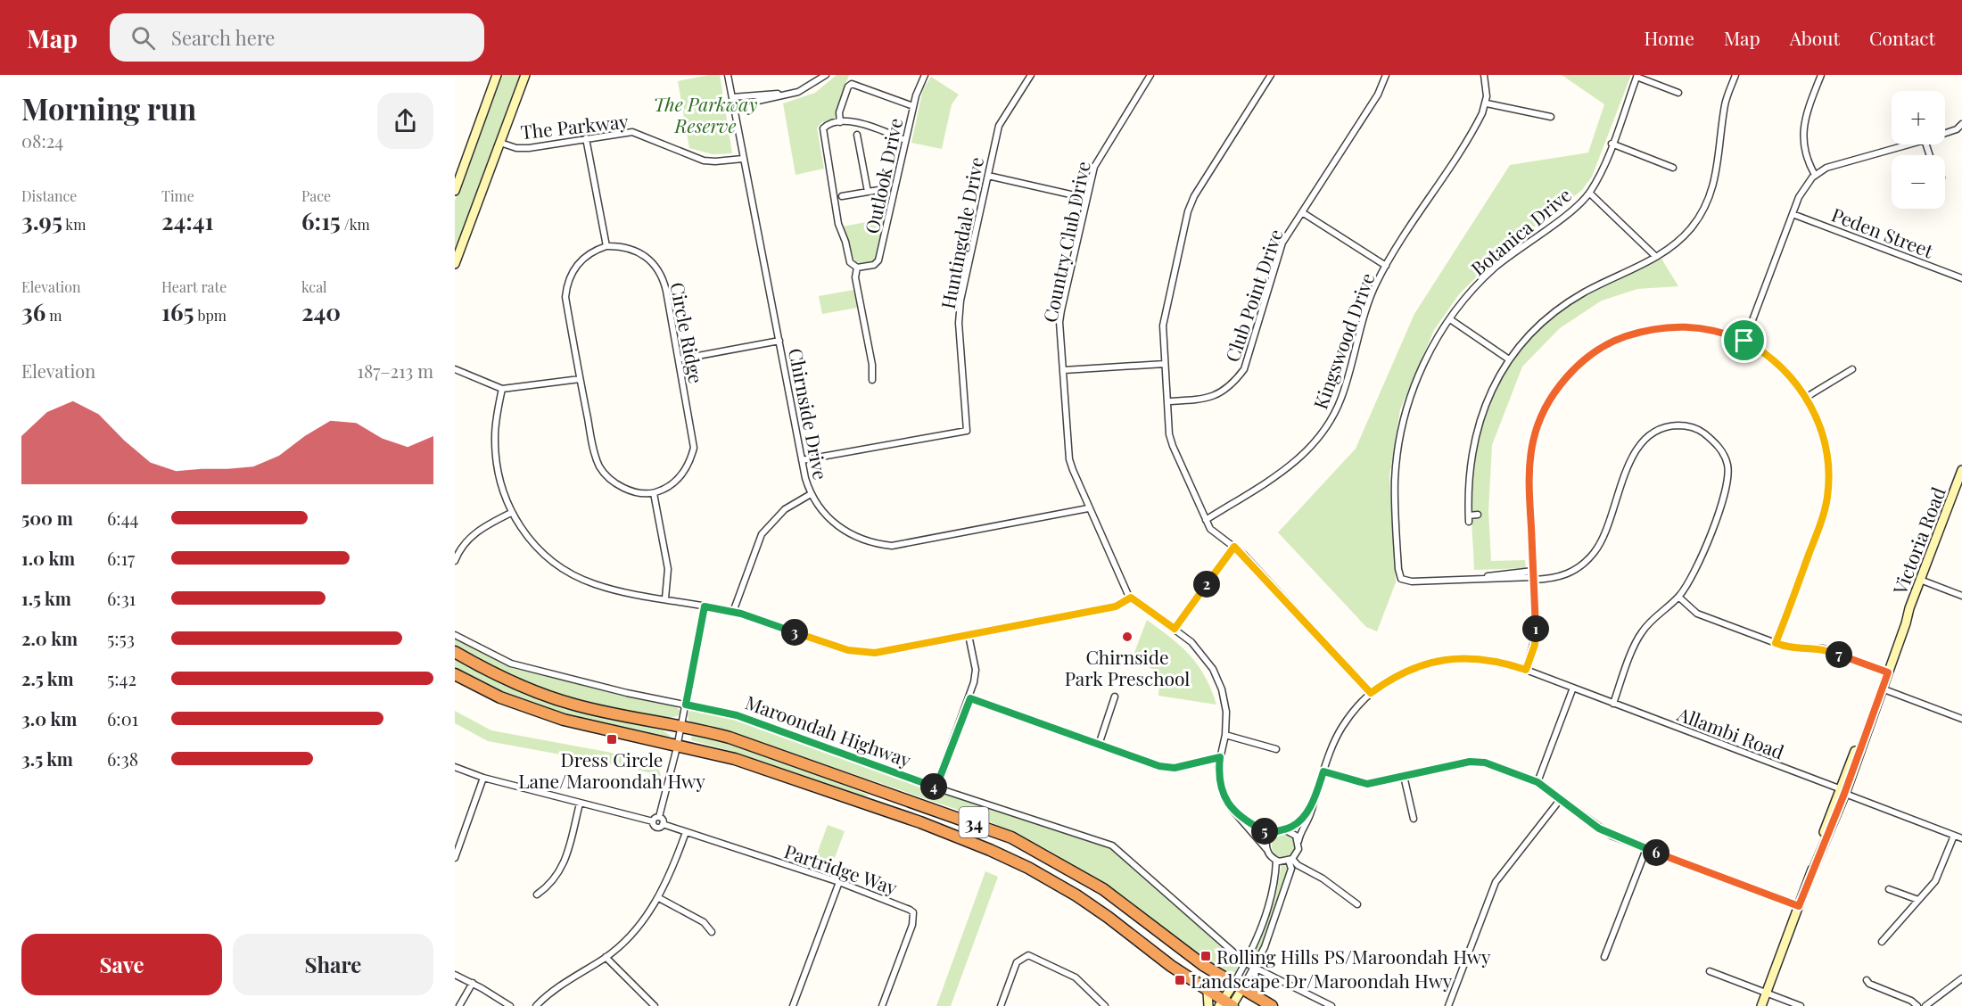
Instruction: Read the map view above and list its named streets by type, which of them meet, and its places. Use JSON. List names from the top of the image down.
{
  "streets": {
    "highway": ["Maroondah Highway", "34"],
    "main road": ["Victoria Road"],
    "street": [
      "The Parkway",
      "Outlook Drive",
      "Botanica Drive",
      "Peden Street",
      "Huntingdale Drive",
      "Country Club Drive",
      "Club Point Drive",
      "Circle Ridge",
      "Kingswood Drive",
      "Chirnside Drive",
      "Allambi Road",
      "Partridge Way"
    ]
  },
  "crossings": [
    ["The Parkway", "Chirnside Drive"],
    ["Botanica Drive", "Allambi Road"],
    ["Huntingdale Drive", "Chirnside Drive"],
    ["Country Club Drive", "Chirnside Drive"],
    ["Country Club Drive", "Allambi Road"],
    ["Victoria Road", "Allambi Road"]
  ],
  "parks": ["The Parkway Reserve"],
  "places": {
    "other": ["Chirnside Park Preschool"],
    "transit": ["Dress Circle Lane/Maroondah Hwy", "Rolling Hills PS/Maroondah Hwy", "Landscape Dr/Maroondah Hwy"]
  },
  "page": {
    "header": "Map",
    "search": "Search here",
    "nav": [
      "Home",
      "Map",
      "About",
      "Contact"
    ],
    "heading": ["Morning run", "08:24"],
    "map_buttons": ["+", "−"],
    "stats": [
      ["Distance", "3.95 km"],
      ["Time", "24:41"],
      ["Pace", "6:15 /km"],
      ["Elevation", "36 m"],
      ["Heart rate", "165 bpm"],
      ["kcal", "240"]
    ],
    "chart": ["Elevation", "187–213 m"],
    "list": [
      {
        "name": "500 m",
        "note": "6:44"
      },
      {
        "name": "1.0 km",
        "note": "6:17"
      },
      {
        "name": "1.5 km",
        "note": "6:31"
      },
      {
        "name": "2.0 km",
        "note": "5:53"
      },
      {
        "name": "2.5 km",
        "note": "5:42"
      },
      {
        "name": "3.0 km",
        "note": "6:01"
      },
      {
        "name": "3.5 km",
        "note": "6:38"
      }
    ],
    "pins": [
      "2",
      "1",
      "3",
      "7",
      "4",
      "5",
      "6"
    ],
    "buttons": ["Save", "Share"]
  }
}
